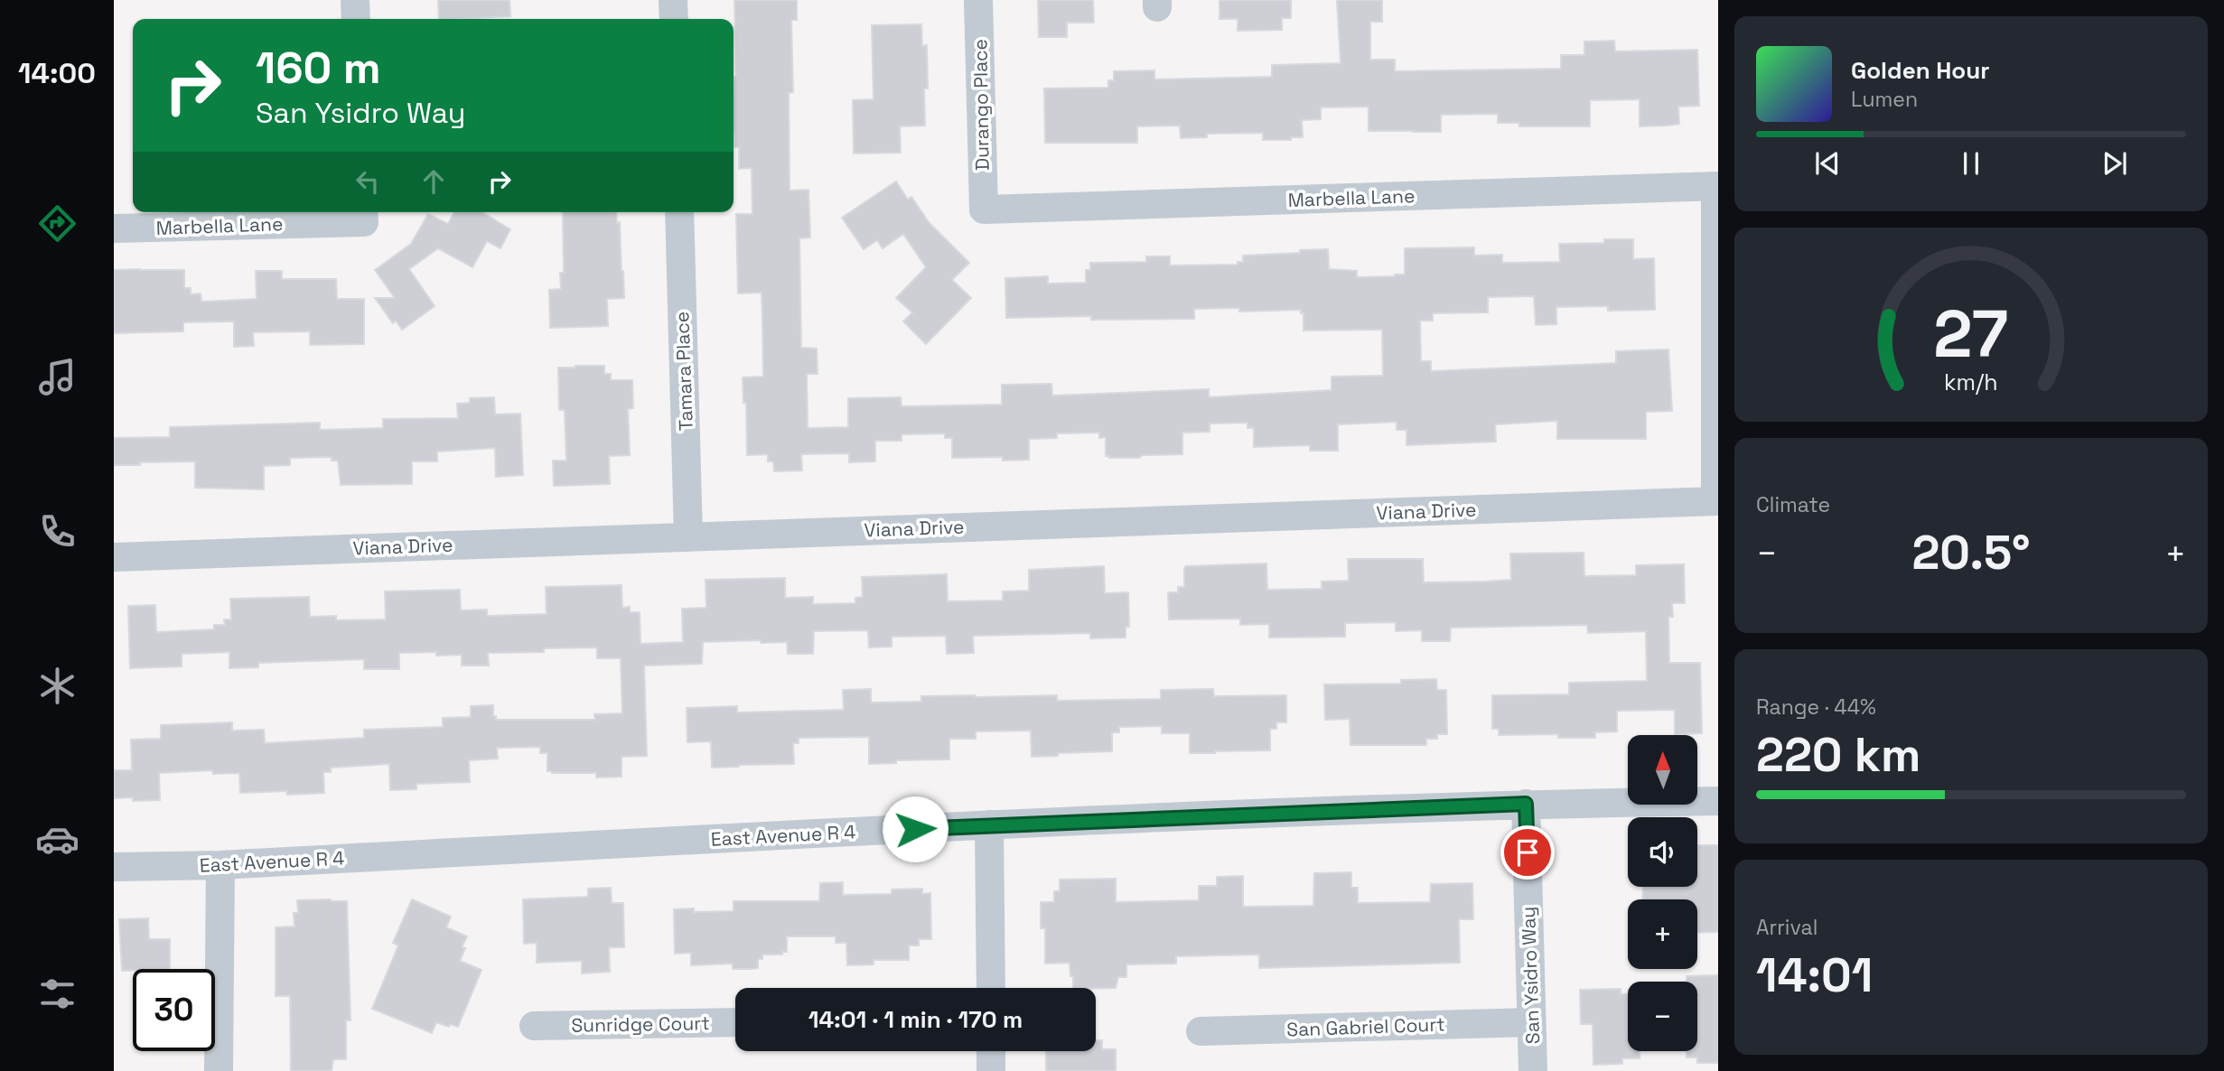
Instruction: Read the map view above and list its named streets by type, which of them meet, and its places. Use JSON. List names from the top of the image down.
{
  "streets": {
    "street": [
      "Durango Place",
      "Marbella Lane",
      "Tamara Place",
      "Viana Drive",
      "East Avenue R 4",
      "San Ysidro Way",
      "Sunridge Court",
      "San Gabriel Court"
    ]
  },
  "crossings": [
    ["Durango Place", "Marbella Lane"],
    ["Marbella Lane", "Viana Drive"],
    ["Tamara Place", "Viana Drive"],
    ["East Avenue R 4", "San Ysidro Way"],
    ["San Ysidro Way", "San Gabriel Court"]
  ],
  "north": "top",
  "page": {
    "tabs": "14:00",
    "turn": ["160 m", "San Ysidro Way"],
    "song": ["Golden Hour", "Lumen"],
    "tile": [
      "Climate",
      ["Range · 44%", "220 km"],
      ["Arrival", "14:01"]
    ],
    "heat": ["−", "20.5°", "+"],
    "map_buttons": ["+", "−"],
    "limit": "30",
    "trip": "14:01 · 1 min · 170 m",
    "gauge": ["27", "km/h"]
  }
}
